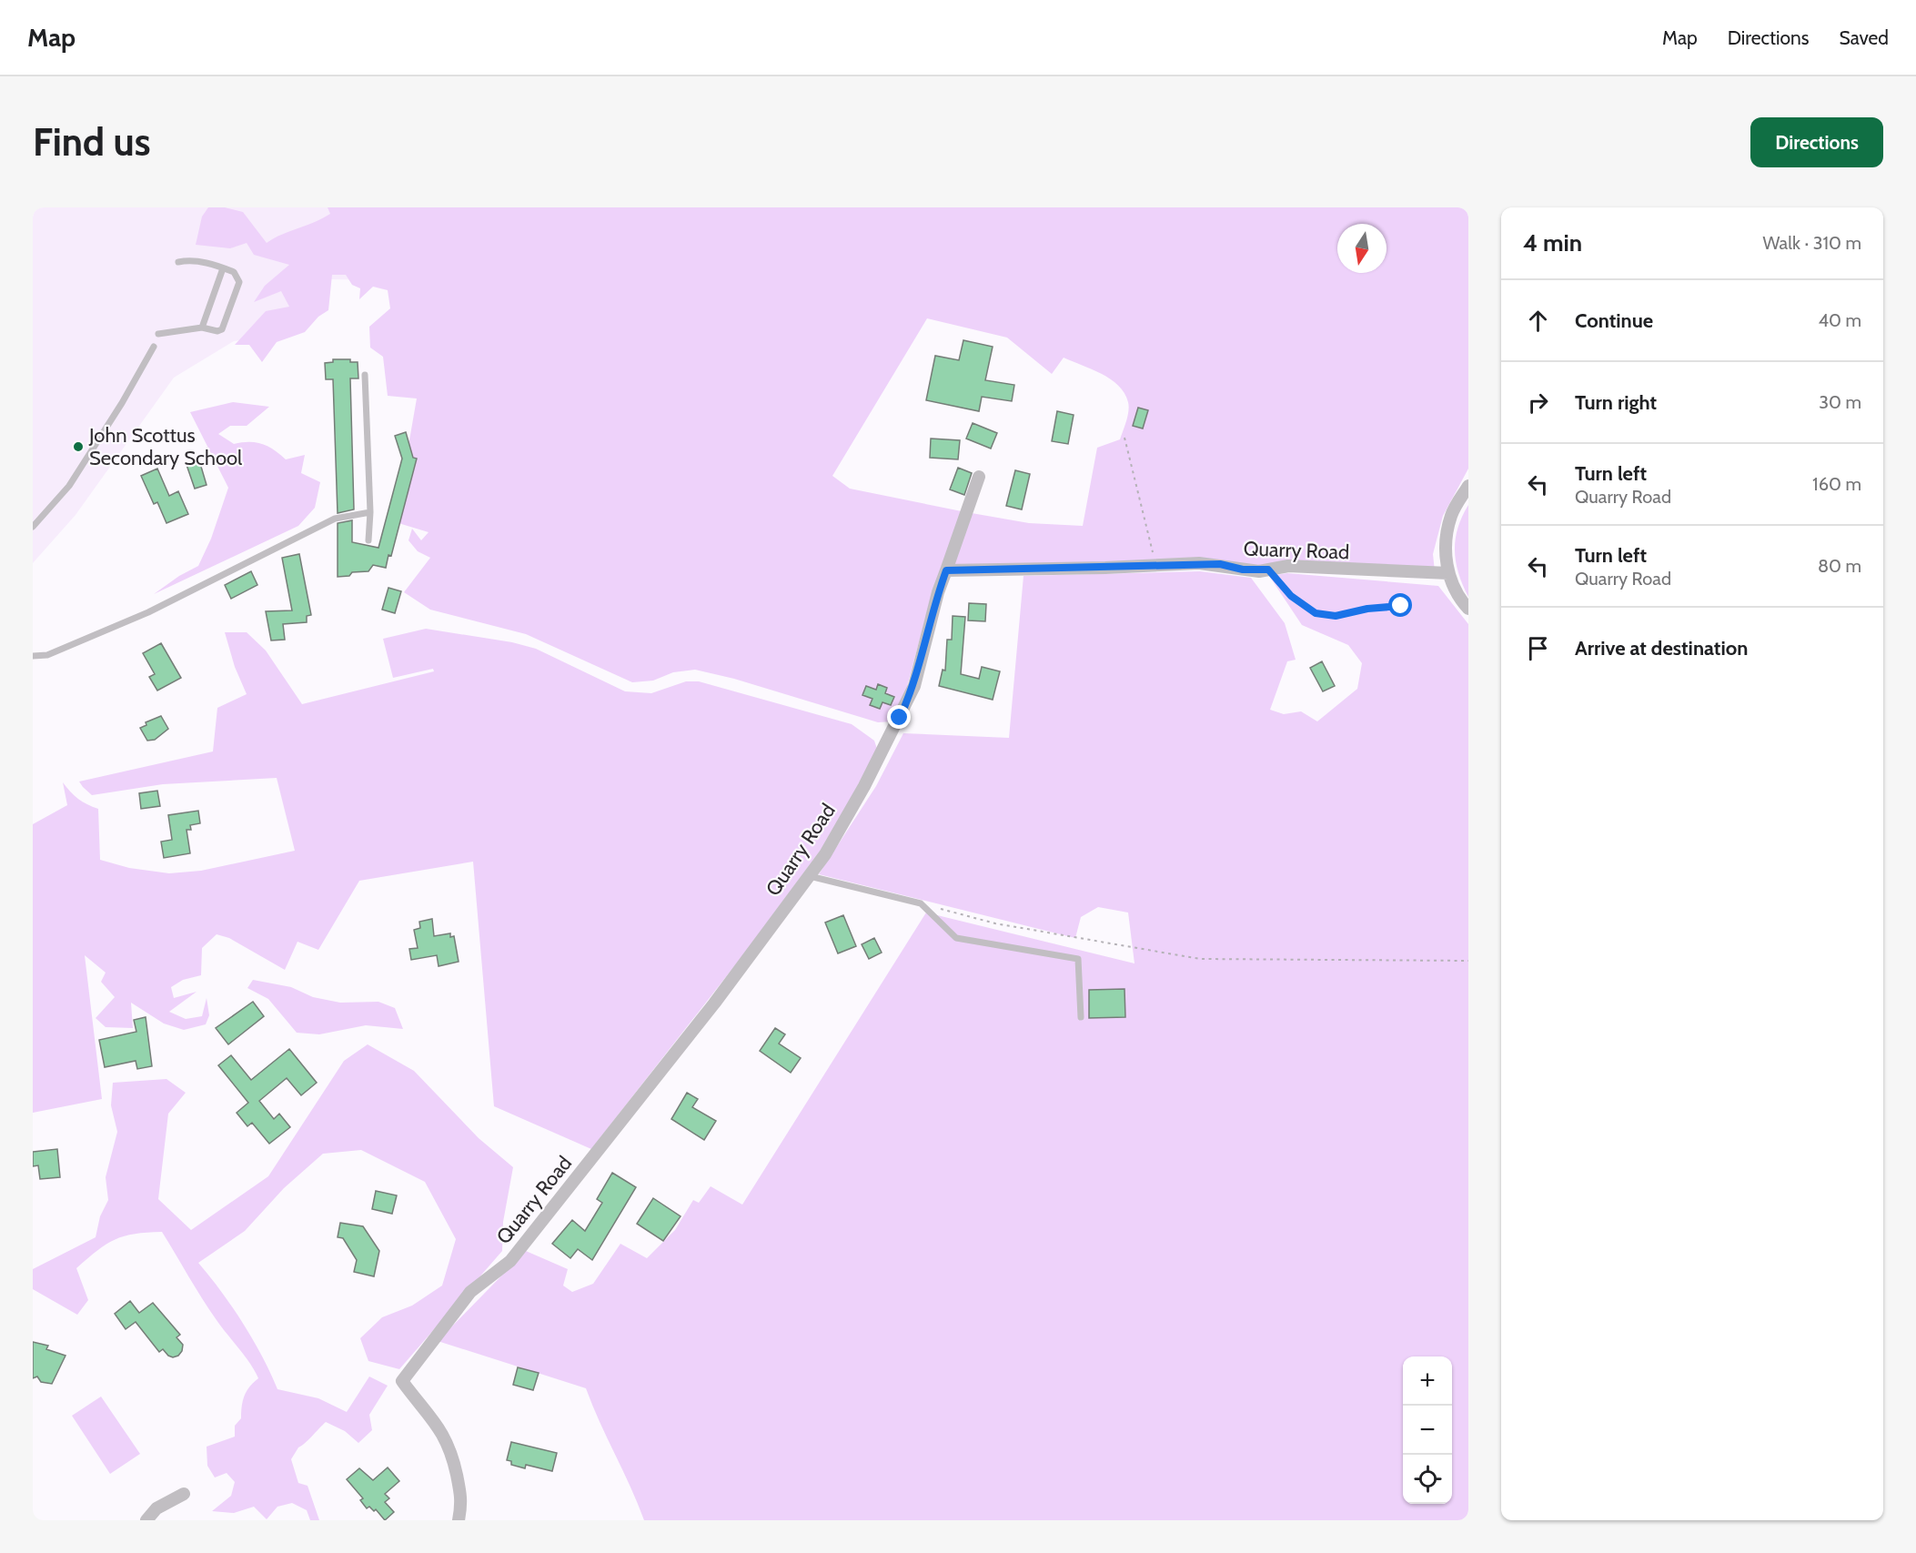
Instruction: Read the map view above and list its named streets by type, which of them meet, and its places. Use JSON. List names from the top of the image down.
{
  "streets": {
    "street": ["Quarry Road"]
  },
  "places": ["John Scottus Secondary School"],
  "north": "bottom",
  "page": {
    "header": "Map",
    "nav": ["Map", "Directions", "Saved"],
    "buttons": "Directions",
    "title": "Find us",
    "heading": ["4 min", "Walk · 310 m"],
    "list": [
      ["Continue", "40 m"],
      ["Turn right", "30 m"],
      ["Turn left", "Quarry Road", "160 m"],
      ["Turn left", "Quarry Road", "80 m"],
      "Arrive at destination"
    ],
    "map_buttons": ["+", "−"]
  }
}
